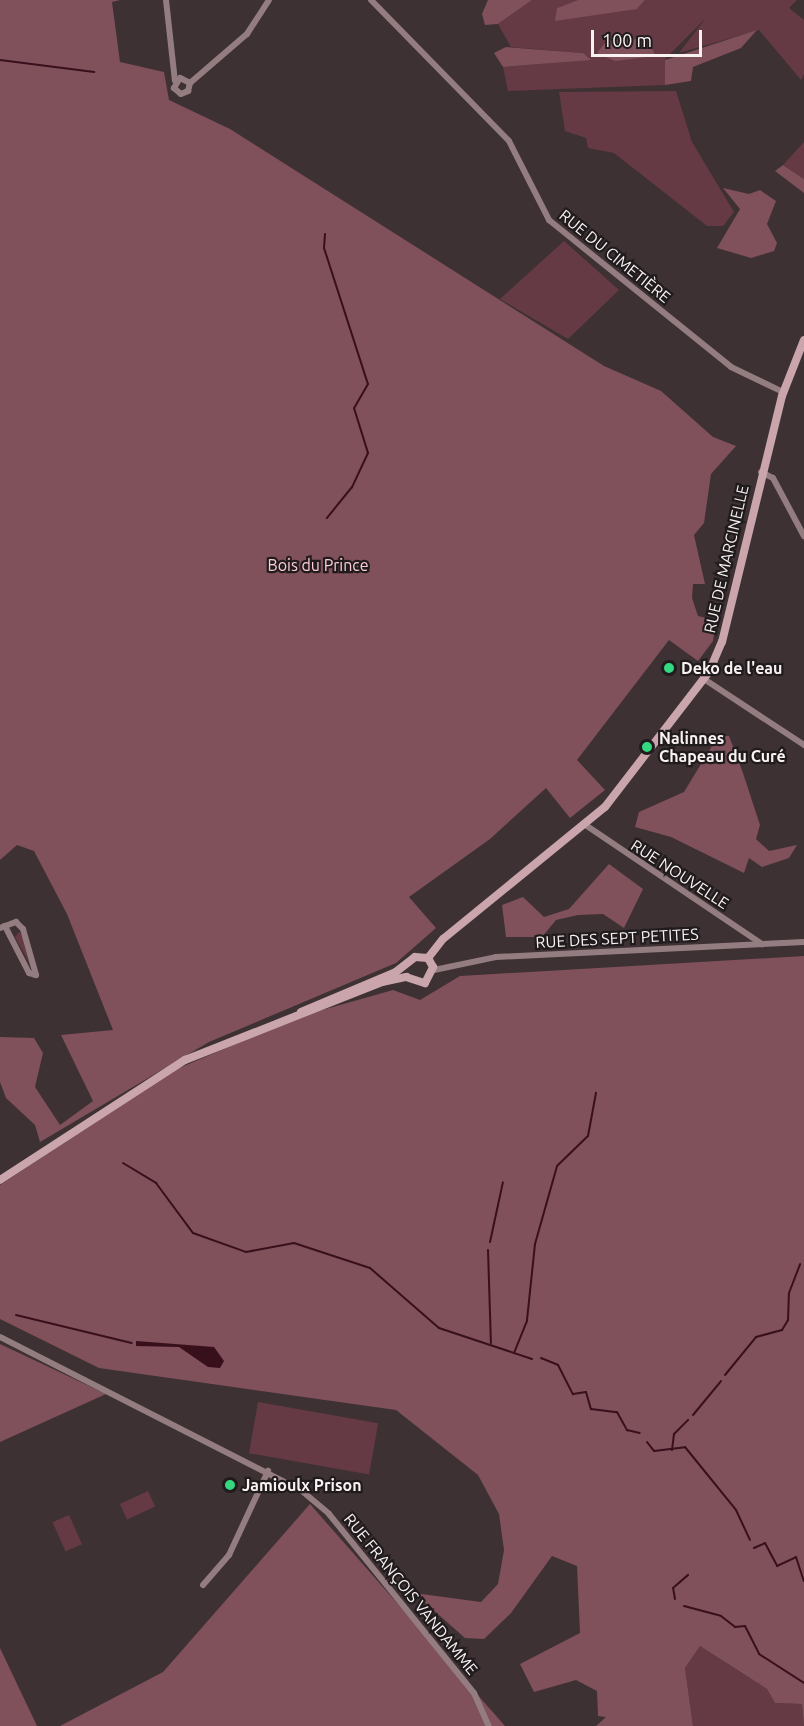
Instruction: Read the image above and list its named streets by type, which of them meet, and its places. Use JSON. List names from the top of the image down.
{
  "streets": {
    "street": [
      "RUE DU CIMETIÈRE",
      "RUE DE MARCINELLE",
      "RUE NOUVELLE",
      "RUE DES SEPT PETITES",
      "RUE FRANÇOIS VANDAMME"
    ]
  },
  "crossings": [
    ["RUE DU CIMETIÈRE", "RUE DE MARCINELLE"],
    ["RUE DE MARCINELLE", "RUE NOUVELLE"],
    ["RUE DE MARCINELLE", "RUE DES SEPT PETITES"],
    ["RUE NOUVELLE", "RUE DES SEPT PETITES"]
  ],
  "parks": ["Bois du Prince"],
  "places": ["Deko de l'eau", "Nalinnes Chapeau du Curé", "Jamioulx Prison"],
  "scale_bar": "100 m"
}
